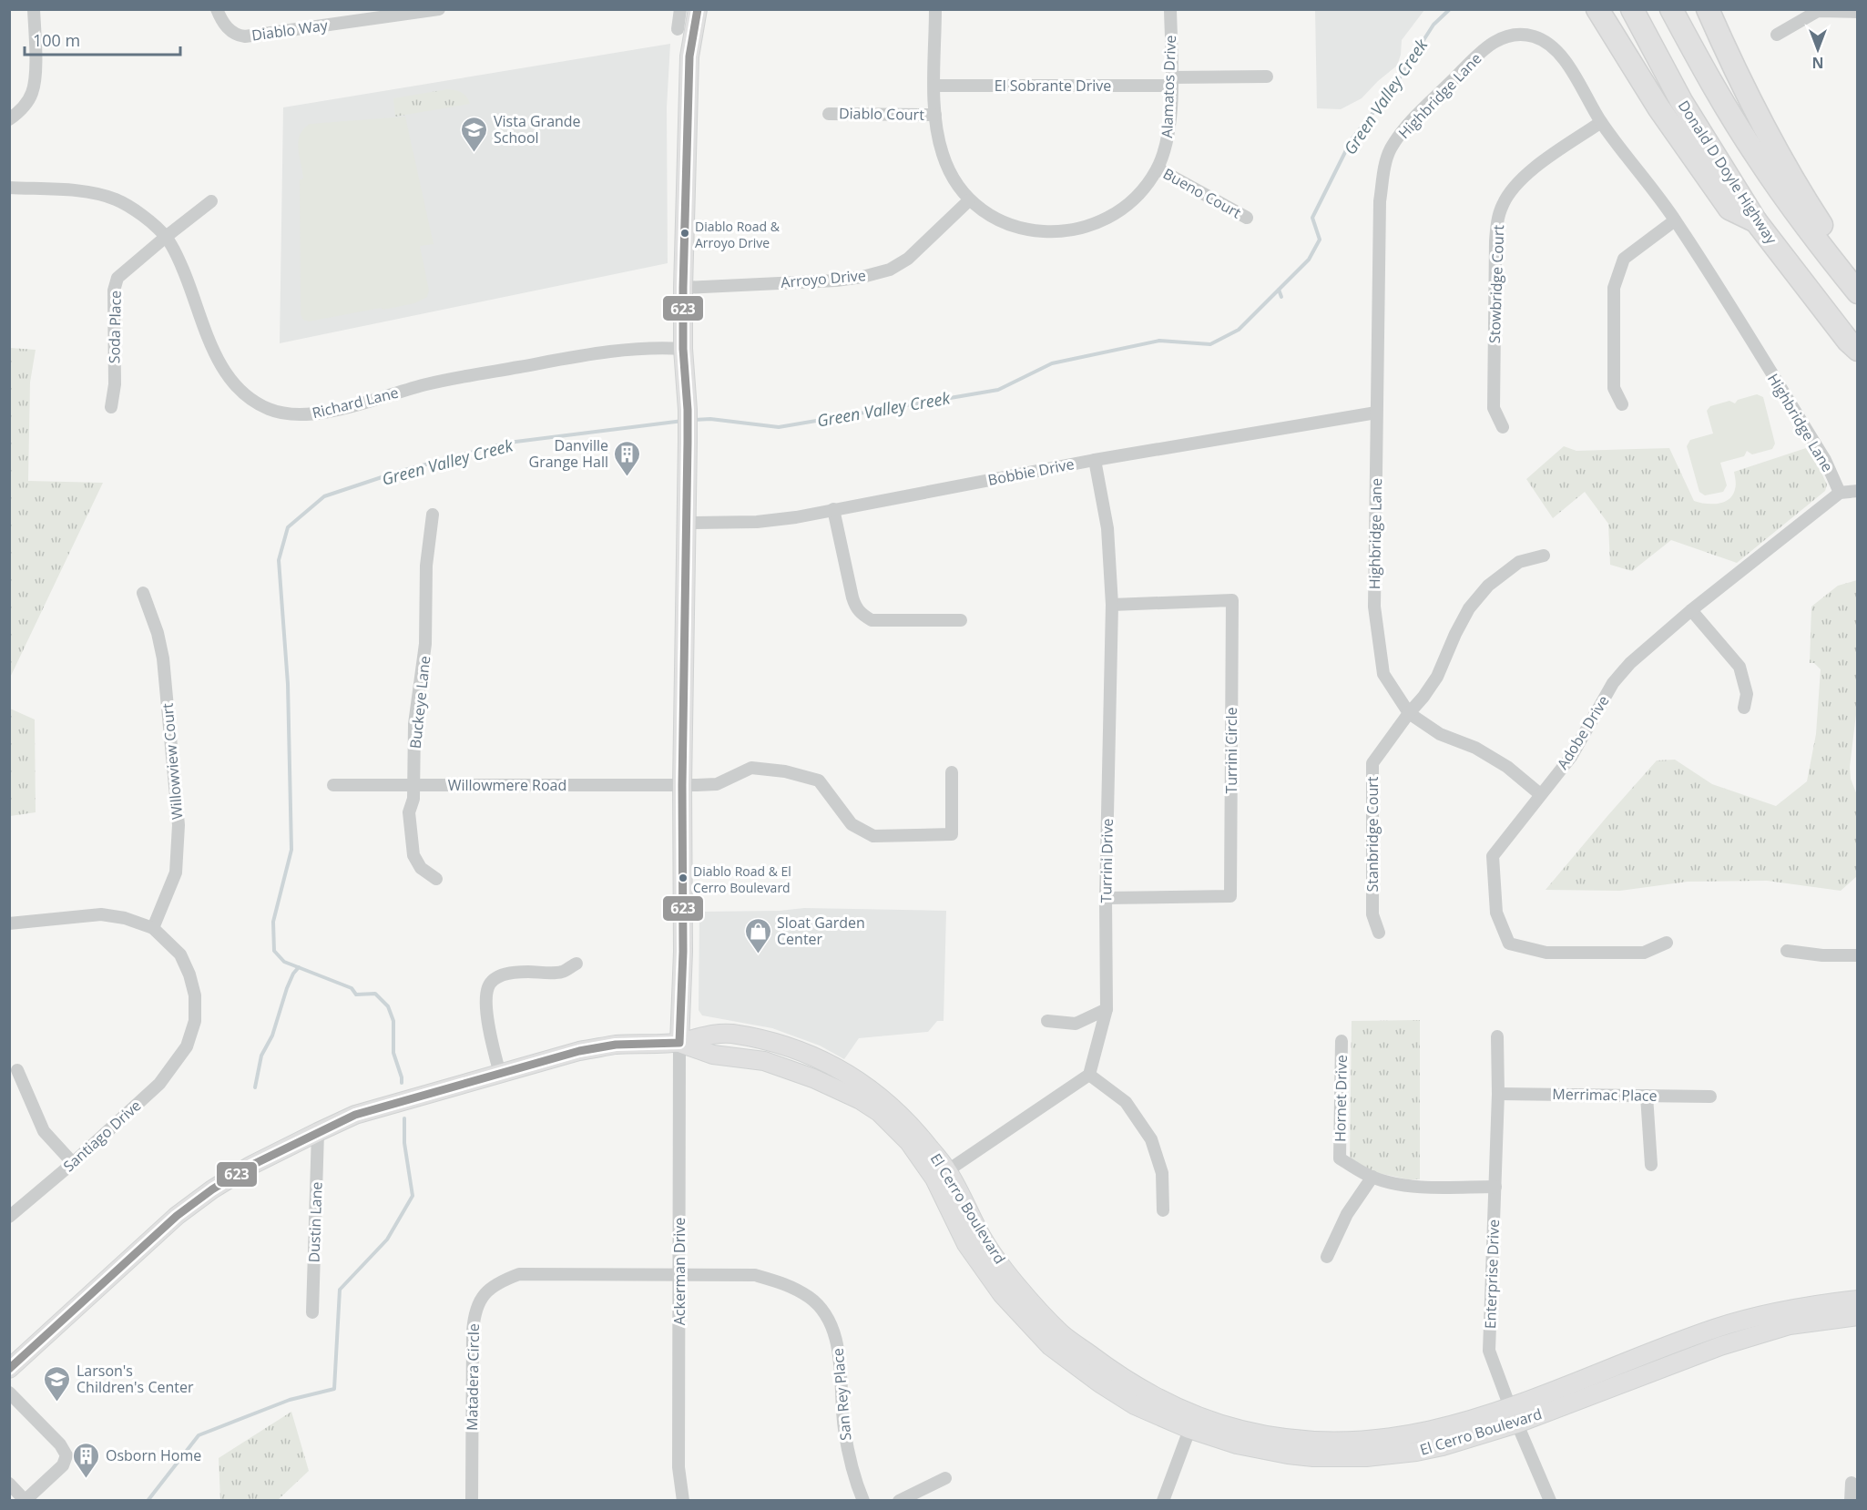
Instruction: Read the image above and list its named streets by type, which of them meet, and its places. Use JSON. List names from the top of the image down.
{
  "streets": {
    "highway": ["Donald D Doyle Highway"],
    "street": [
      "Diablo Way",
      "El Sobrante Drive",
      "Alamatos Drive",
      "Highbridge Lane",
      "Diablo Court",
      "Bueno Court",
      "Arroyo Drive",
      "Stowbridge Court",
      "Soda Place",
      "Richard Lane",
      "Bobbie Drive",
      "Buckeye Lane",
      "Adobe Drive",
      "Turrini Circle",
      "Willowview Court",
      "Willowmere Road",
      "Stanbridge Court",
      "Turrini Drive",
      "Merrimac Place",
      "Hornet Drive",
      "Santiago Drive",
      "El Cerro Boulevard",
      "Dustin Lane",
      "Ackerman Drive",
      "Enterprise Drive",
      "Matadera Circle",
      "San Rey Place"
    ]
  },
  "crossings": [
    ["El Sobrante Drive", "Alamatos Drive"],
    ["Alamatos Drive", "Diablo Court"],
    ["Alamatos Drive", "Bueno Court"],
    ["Alamatos Drive", "Arroyo Drive"],
    ["Highbridge Lane", "Stowbridge Court"],
    ["Highbridge Lane", "Bobbie Drive"],
    ["Highbridge Lane", "Adobe Drive"],
    ["Highbridge Lane", "Stanbridge Court"],
    ["Soda Place", "Richard Lane"],
    ["Bobbie Drive", "Turrini Drive"],
    ["Buckeye Lane", "Willowmere Road"],
    ["Turrini Circle", "Turrini Drive"],
    ["Willowview Court", "Santiago Drive"],
    ["Merrimac Place", "Enterprise Drive"],
    ["Hornet Drive", "Enterprise Drive"],
    ["El Cerro Boulevard", "Dustin Lane"],
    ["El Cerro Boulevard", "Ackerman Drive"],
    ["El Cerro Boulevard", "Enterprise Drive"],
    ["Ackerman Drive", "Matadera Circle"],
    ["Ackerman Drive", "San Rey Place"],
    ["Matadera Circle", "San Rey Place"]
  ],
  "water": ["Green Valley Creek"],
  "places": {
    "school or university": ["Vista Grande School", "Larson's Children's Center"],
    "other": ["Diablo Road & Arroyo Drive", "Diablo Road & El Cerro Boulevard"],
    "building": ["Danville Grange Hall", "Osborn Home"],
    "shop": ["Sloat Garden Center"]
  },
  "lines": ["transit line 623"],
  "scale_bar": "100 m",
  "north": "bottom"
}
